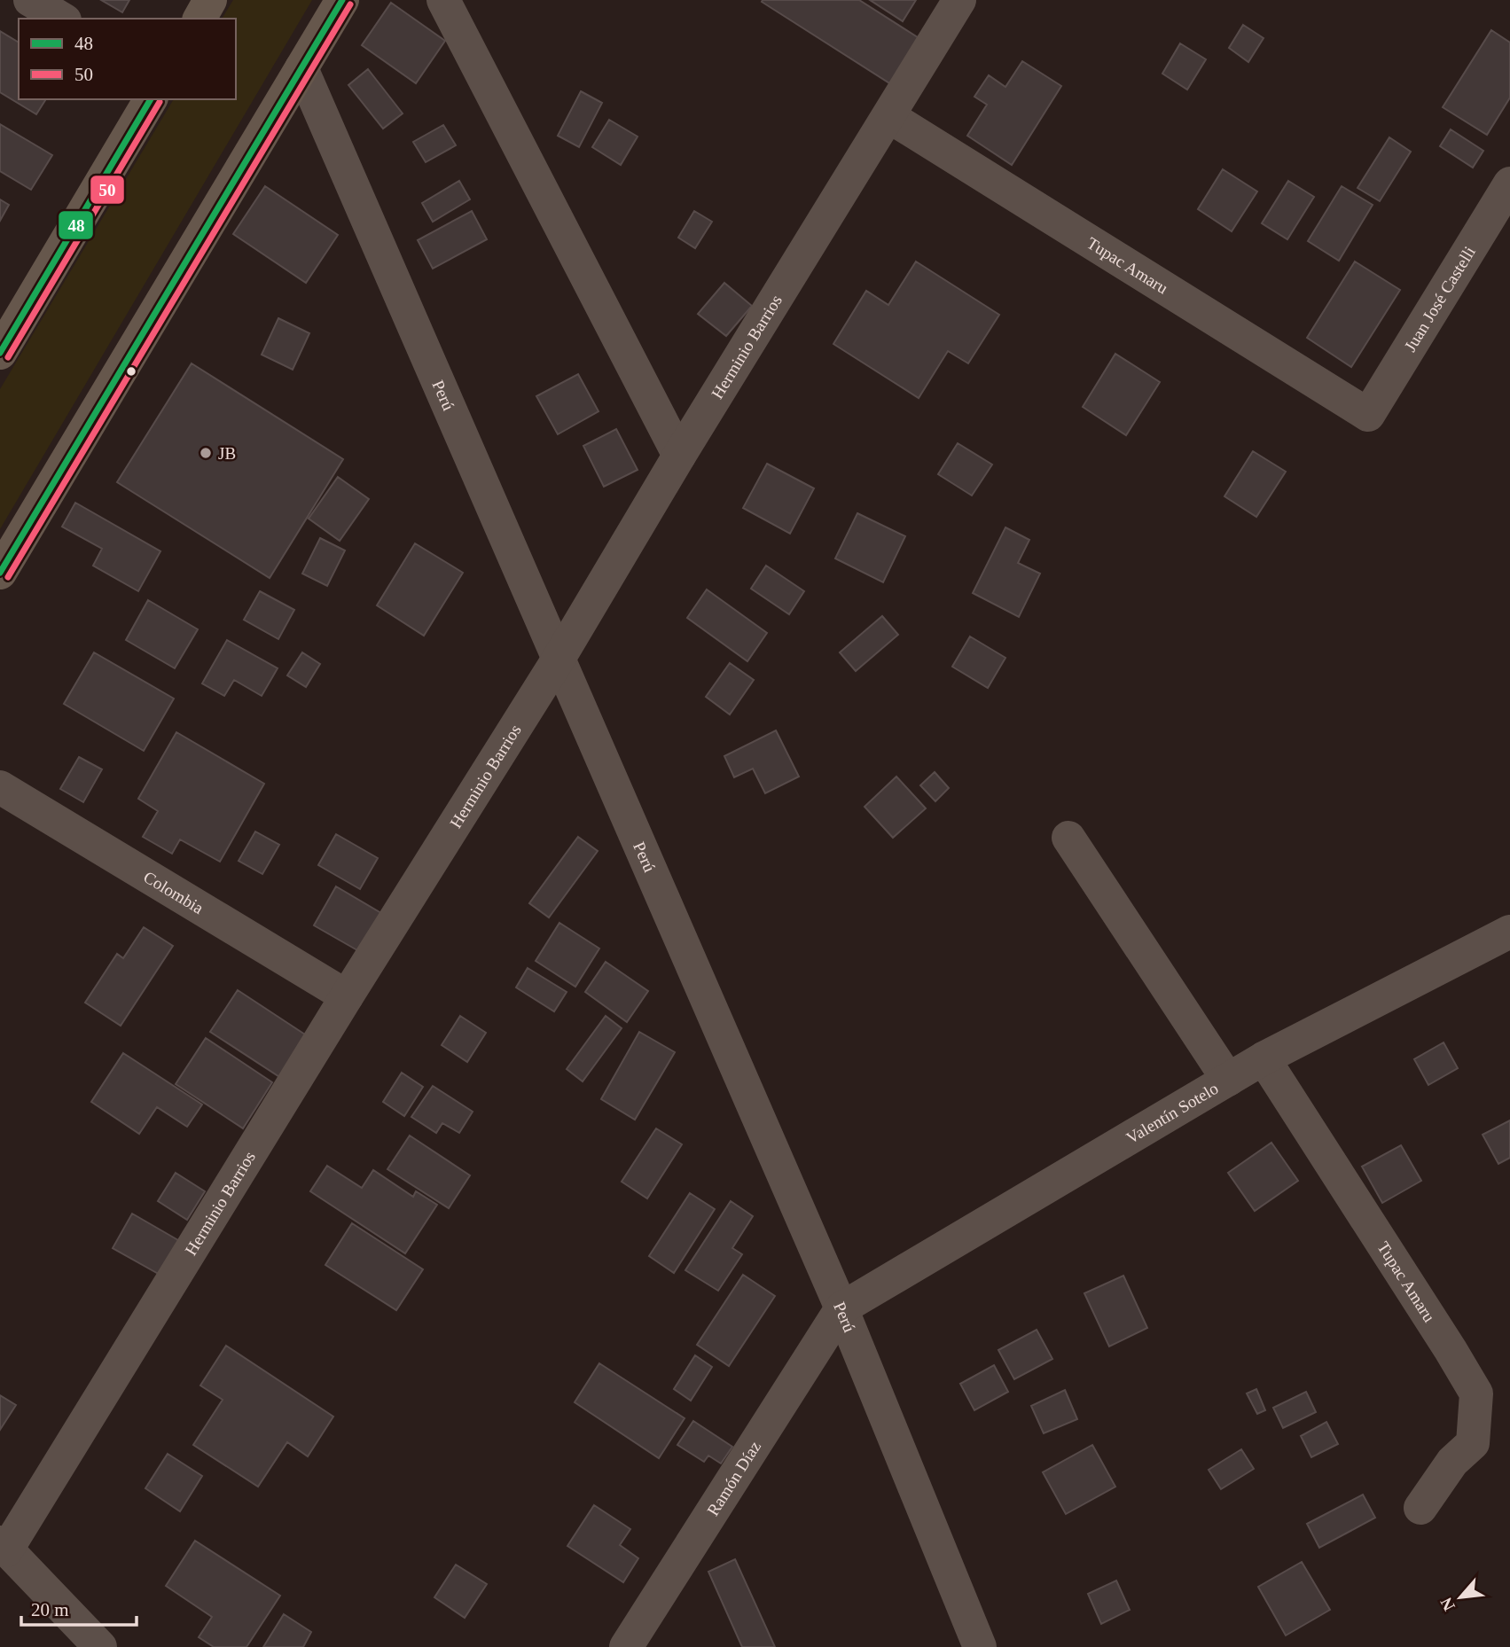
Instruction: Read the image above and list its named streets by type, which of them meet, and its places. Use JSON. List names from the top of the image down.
{
  "streets": {
    "street": [
      "Tupac Amaru",
      "Juan José Castelli",
      "Herminio Barrios",
      "Perú",
      "Colombia",
      "Valentín Sotelo",
      "Ramón Díaz"
    ]
  },
  "crossings": [
    ["Tupac Amaru", "Juan José Castelli"],
    ["Tupac Amaru", "Herminio Barrios"],
    ["Tupac Amaru", "Valentín Sotelo"],
    ["Herminio Barrios", "Perú"],
    ["Herminio Barrios", "Colombia"],
    ["Perú", "Valentín Sotelo"],
    ["Perú", "Ramón Díaz"],
    ["Valentín Sotelo", "Ramón Díaz"]
  ],
  "places": ["JB"],
  "lines": ["transit line 48", "transit line 50"],
  "legend": ["48", "50"],
  "scale_bar": "20 m",
  "north": "bottom left"
}
